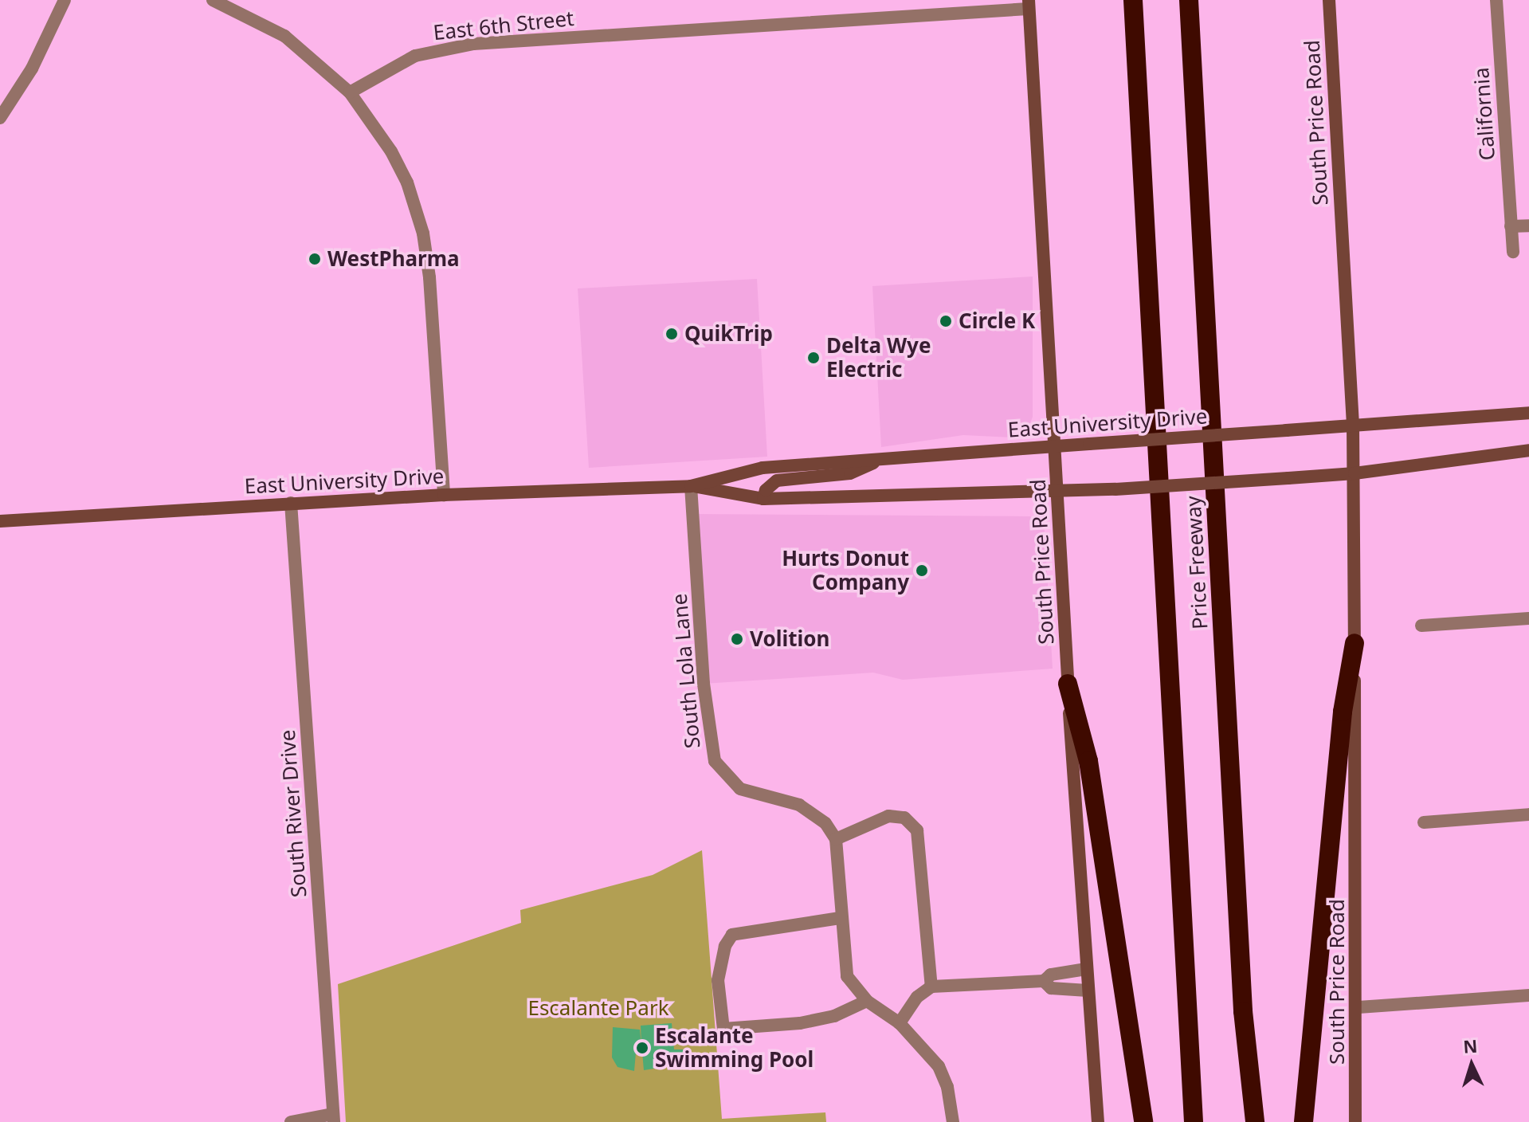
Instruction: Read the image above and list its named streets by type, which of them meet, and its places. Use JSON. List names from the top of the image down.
{
  "streets": {
    "highway": ["Price Freeway"],
    "main road": ["South Price Road", "East University Drive"],
    "street": [
      "East 6th Street",
      "California",
      "South Lola Lane",
      "South River Drive"
    ]
  },
  "crossings": [
    ["East 6th Street", "South Price Road"],
    ["South Price Road", "East University Drive"],
    ["East University Drive", "South Lola Lane"],
    ["East University Drive", "South River Drive"]
  ],
  "parks": ["Escalante Park"],
  "places": [
    "WestPharma",
    "Circle K",
    "QuikTrip",
    "Delta Wye Electric",
    "Hurts Donut Company",
    "Volition",
    "Escalante Swimming Pool"
  ],
  "north": "top"
}
